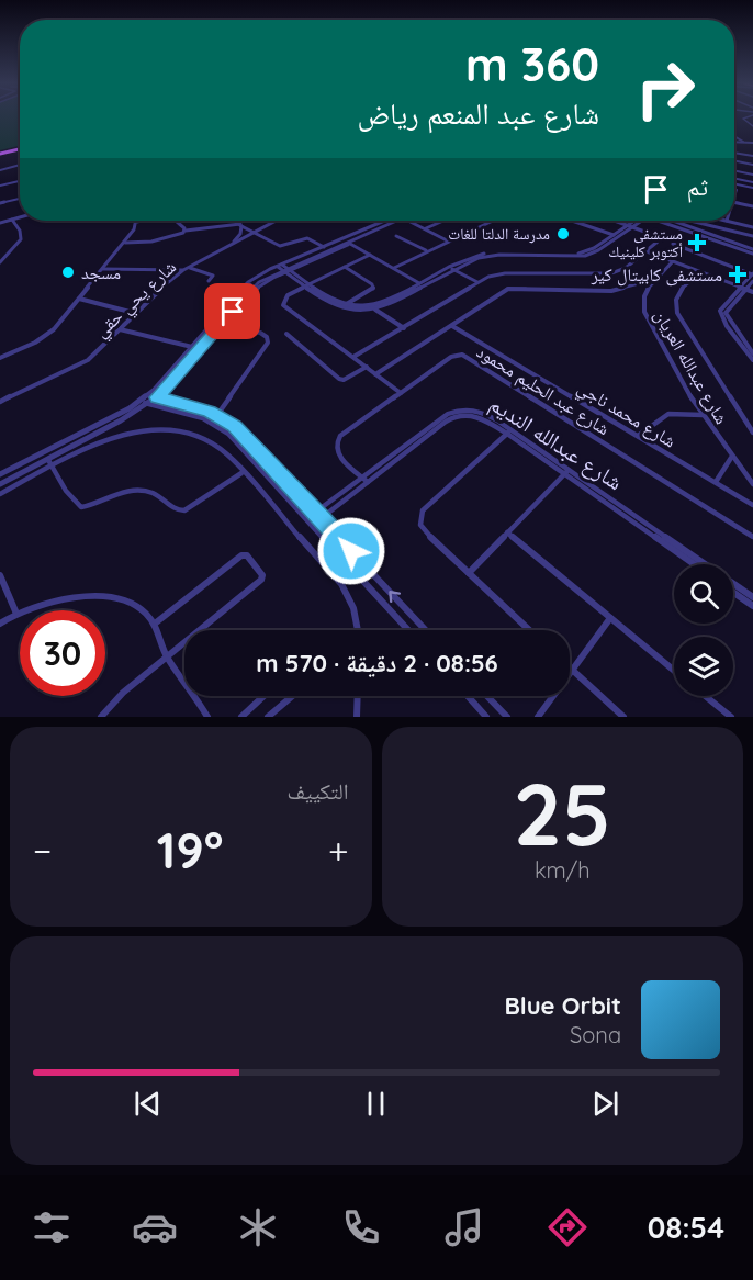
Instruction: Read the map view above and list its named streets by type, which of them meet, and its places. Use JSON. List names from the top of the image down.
{
  "streets": {
    "street": [
      "شارع يحي حقي",
      "شارع عبدالله العريان",
      "شارع عبد الحليم محمود",
      "شارع محمد ناجي",
      "شارع عبدالله النديم"
    ]
  },
  "crossings": [
    ["شارع عبد الحليم محمود", "شارع عبدالله النديم"]
  ],
  "places": {
    "other": ["مدرسة الدلتا للغات", "مسجد"],
    "health": ["مستشفى أكتوبر كلينيك", "مستشفى كابيتال كير"]
  },
  "page": {
    "turn": ["360 m", "شارع عبد المنعم رياض"],
    "then": "ثم",
    "limit": "30",
    "trip": "08:56 · 2 دقيقة · 570 m",
    "tile": [
      ["25", "km/h"],
      "التكييف"
    ],
    "heat": ["−", "19°", "+"],
    "song": ["Blue Orbit", "Sona"],
    "tabs": "08:54"
  }
}
